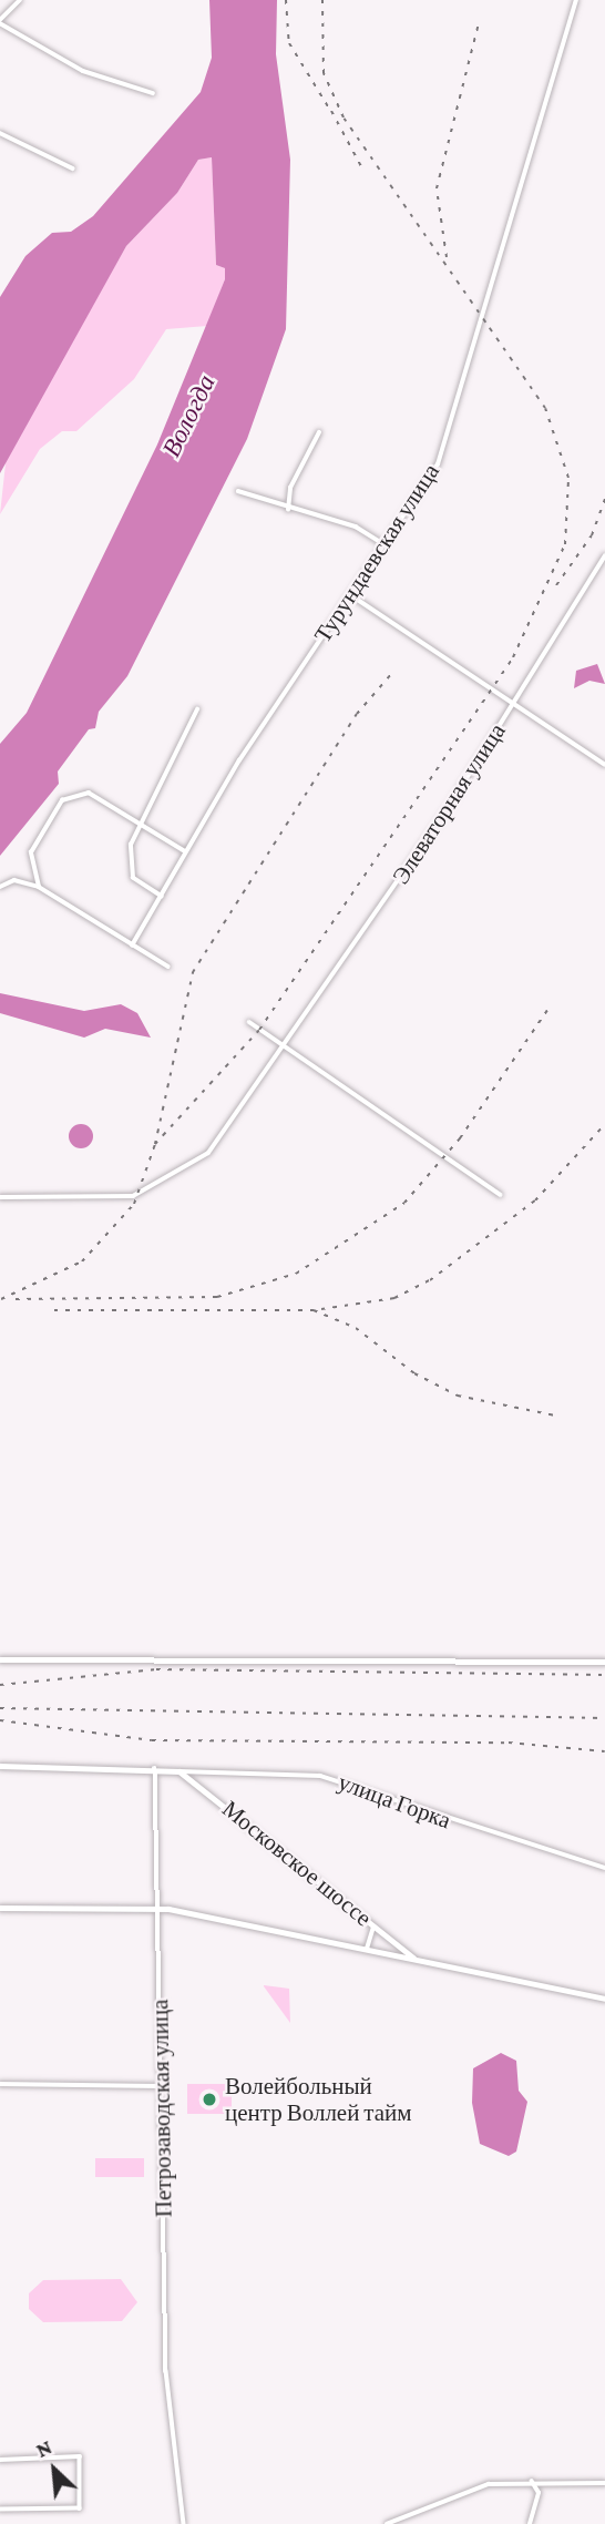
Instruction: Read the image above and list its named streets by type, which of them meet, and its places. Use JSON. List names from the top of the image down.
{
  "streets": {
    "street": [
      "Турундаевская улица",
      "Элеваторная улица",
      "улица Горка",
      "Московское шоссе",
      "Петрозаводская улица"
    ]
  },
  "crossings": [
    ["улица Горка", "Московское шоссе"],
    ["Московское шоссе", "Петрозаводская улица"]
  ],
  "water": ["Вологда"],
  "places": ["Волейбольный центр Воллей тайм"],
  "north": "top left"
}
